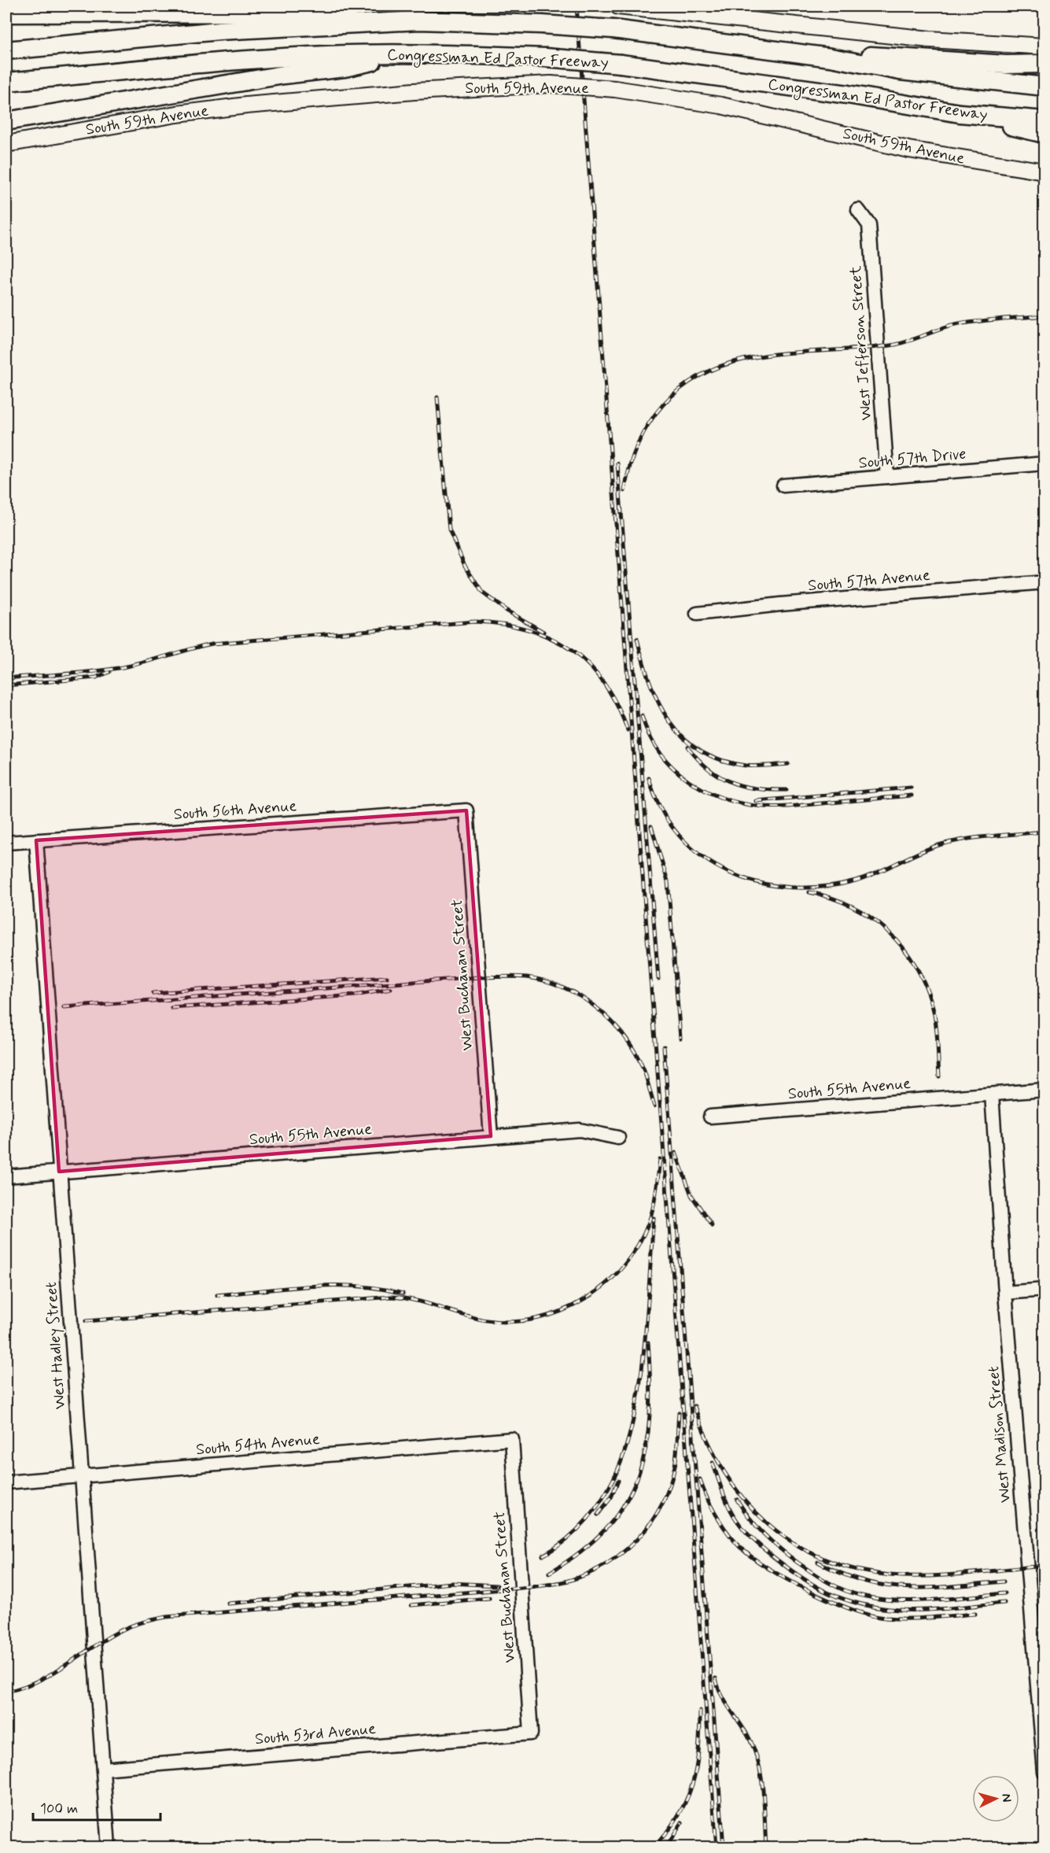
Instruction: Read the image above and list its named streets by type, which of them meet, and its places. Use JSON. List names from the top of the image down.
{
  "streets": {
    "highway": ["Congressman Ed Pastor Freeway"],
    "main road": ["South 59th Avenue"],
    "street": [
      "West Jefferson Street",
      "South 57th Drive",
      "South 57th Avenue",
      "South 56th Avenue",
      "West Buchanan Street",
      "South 55th Avenue",
      "West Hadley Street",
      "West Madison Street",
      "South 54th Avenue",
      "South 53rd Avenue"
    ]
  },
  "crossings": [
    ["West Jefferson Street", "South 57th Drive"],
    ["South 56th Avenue", "West Buchanan Street"],
    ["South 56th Avenue", "West Hadley Street"],
    ["West Buchanan Street", "South 55th Avenue"],
    ["West Buchanan Street", "South 54th Avenue"],
    ["West Buchanan Street", "South 53rd Avenue"],
    ["South 55th Avenue", "West Hadley Street"],
    ["South 55th Avenue", "West Madison Street"],
    ["West Hadley Street", "South 54th Avenue"],
    ["West Hadley Street", "South 53rd Avenue"]
  ],
  "scale_bar": "100 m",
  "north": "right"
}
